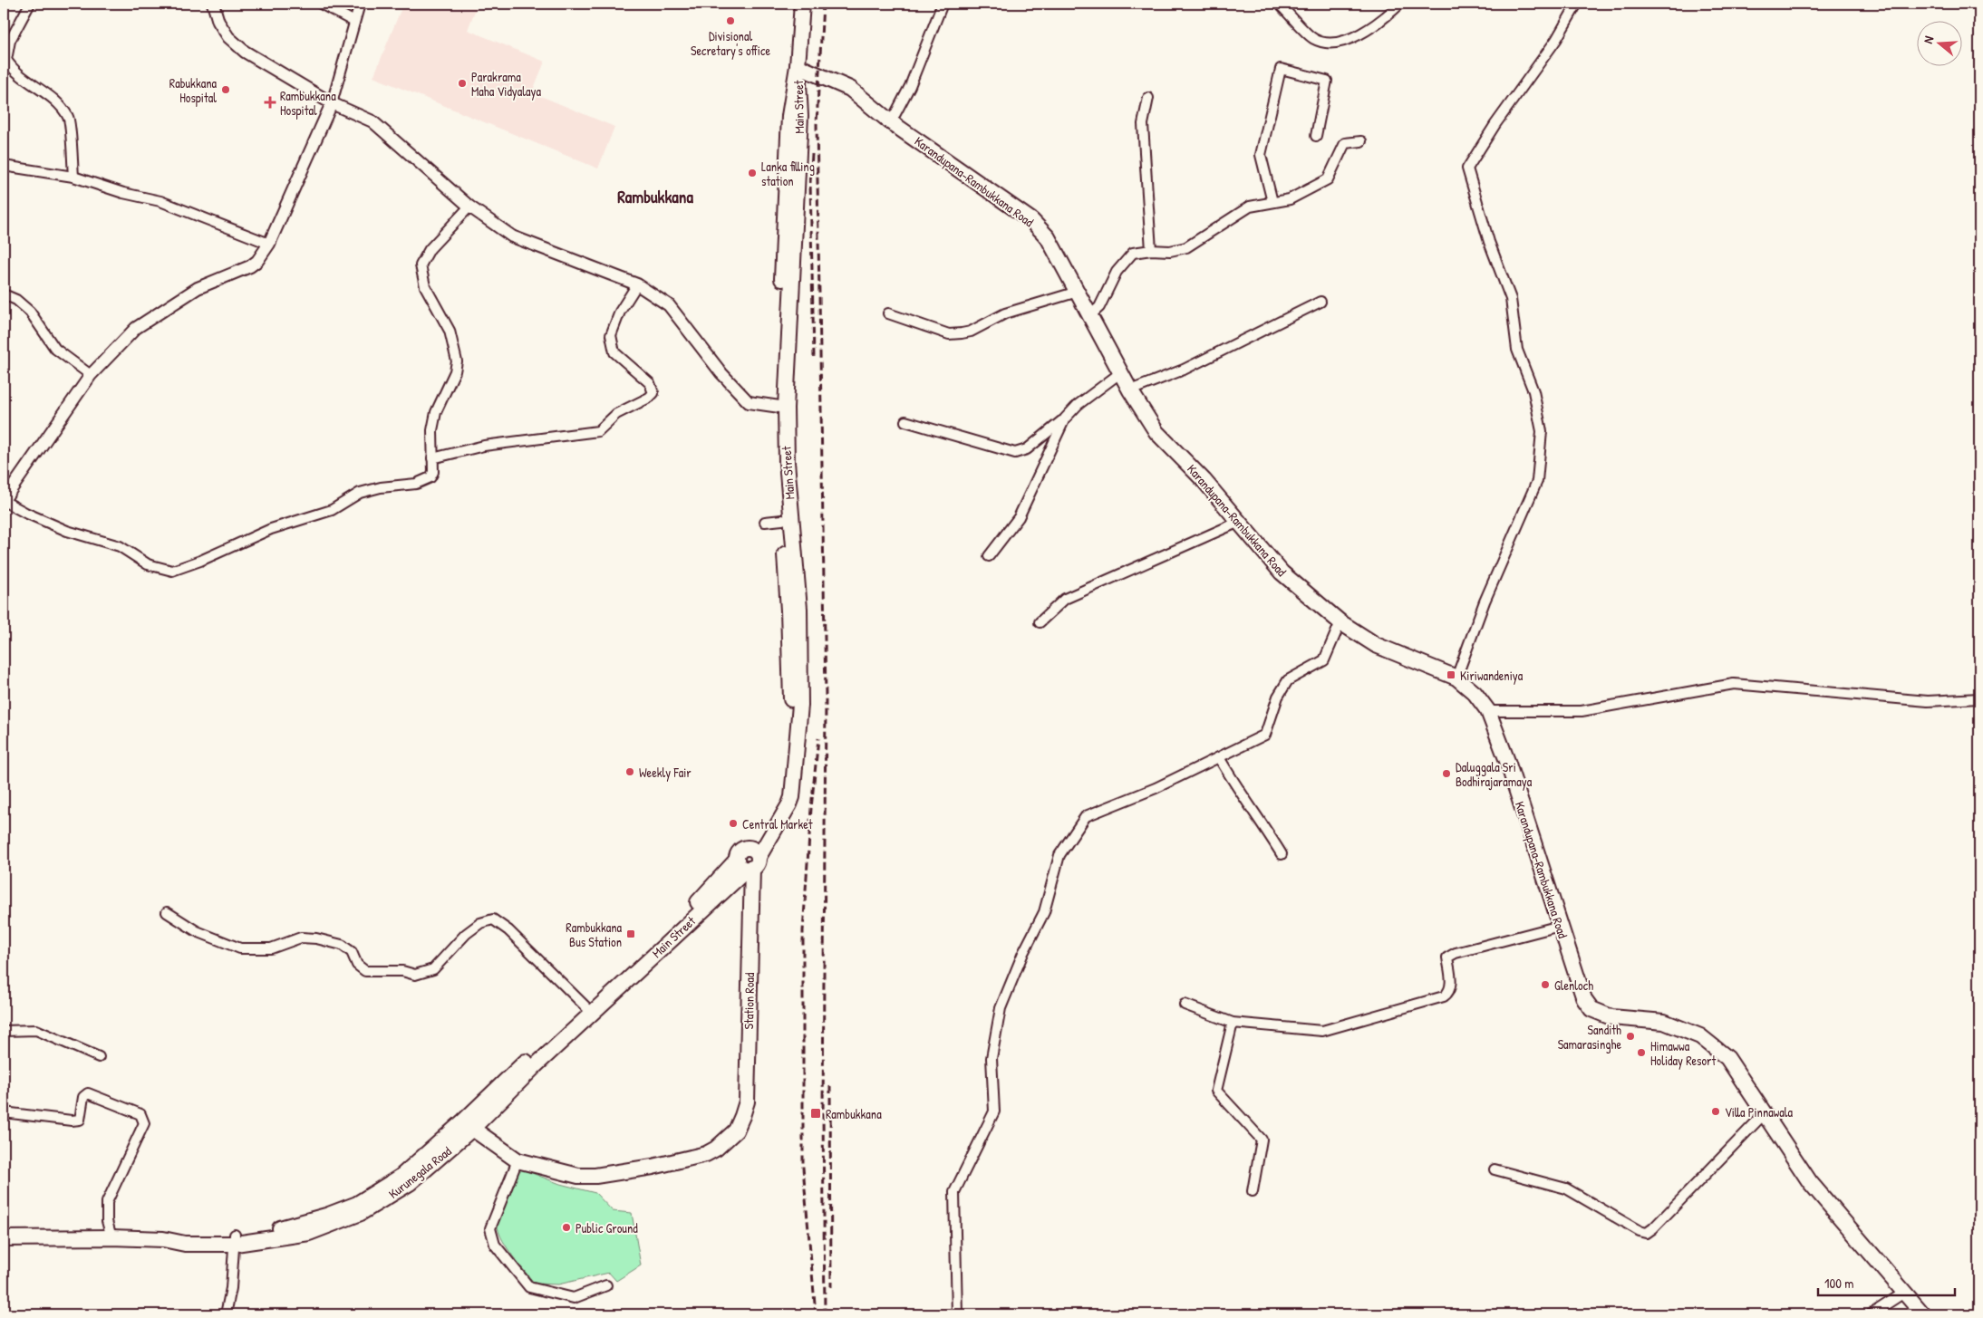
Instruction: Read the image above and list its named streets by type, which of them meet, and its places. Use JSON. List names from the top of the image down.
{
  "streets": {
    "main road": [
      "Main Street",
      "Karandupana-Rambukkana Road",
      "Station Road",
      "Kurunegala Road"
    ]
  },
  "crossings": [
    ["Main Street", "Karandupana-Rambukkana Road"],
    ["Main Street", "Station Road"],
    ["Main Street", "Kurunegala Road"]
  ],
  "districts": ["Rambukkana"],
  "places": {
    "other": [
      "Divisional Secretary's office",
      "Parakrama Maha Vidyalaya",
      "Rabukkana Hospital",
      "Lanka filling station",
      "Weekly Fair",
      "Daluggala Sri Bodhirajaramaya",
      "Central Market",
      "Glenloch",
      "Sandith Samarasinghe",
      "Himawwa Holiday Resort",
      "Villa Pinnawala",
      "Public Ground"
    ],
    "health": ["Rambukkana Hospital"],
    "transit": ["Kiriwandeniya", "Rambukkana Bus Station", "Rambukkana"]
  },
  "scale_bar": "100 m",
  "north": "left"
}
